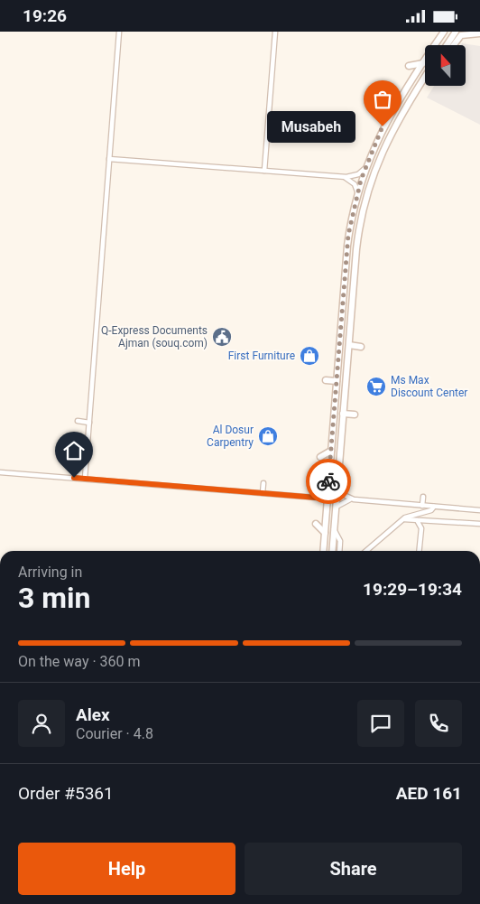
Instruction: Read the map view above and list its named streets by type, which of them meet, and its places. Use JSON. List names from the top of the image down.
{
  "places": {
    "other": ["Musabeh"],
    "public building": ["Q-Express Documents Ajman (souq.com)"],
    "shop": ["First Furniture", "Al Dosur Carpentry"],
    "supermarket": ["Ms Max Discount Center"]
  },
  "north": "top",
  "page": {
    "status": "19:26",
    "bubble": "Musabeh",
    "heading": ["3 min", "Arriving in", "19:29–19:34"],
    "panel": [
      "Alex",
      "Courier · 4.8",
      "Order #5361",
      "AED 161"
    ],
    "bar": "On the way · 360 m",
    "buttons": ["Help", "Share"]
  }
}
